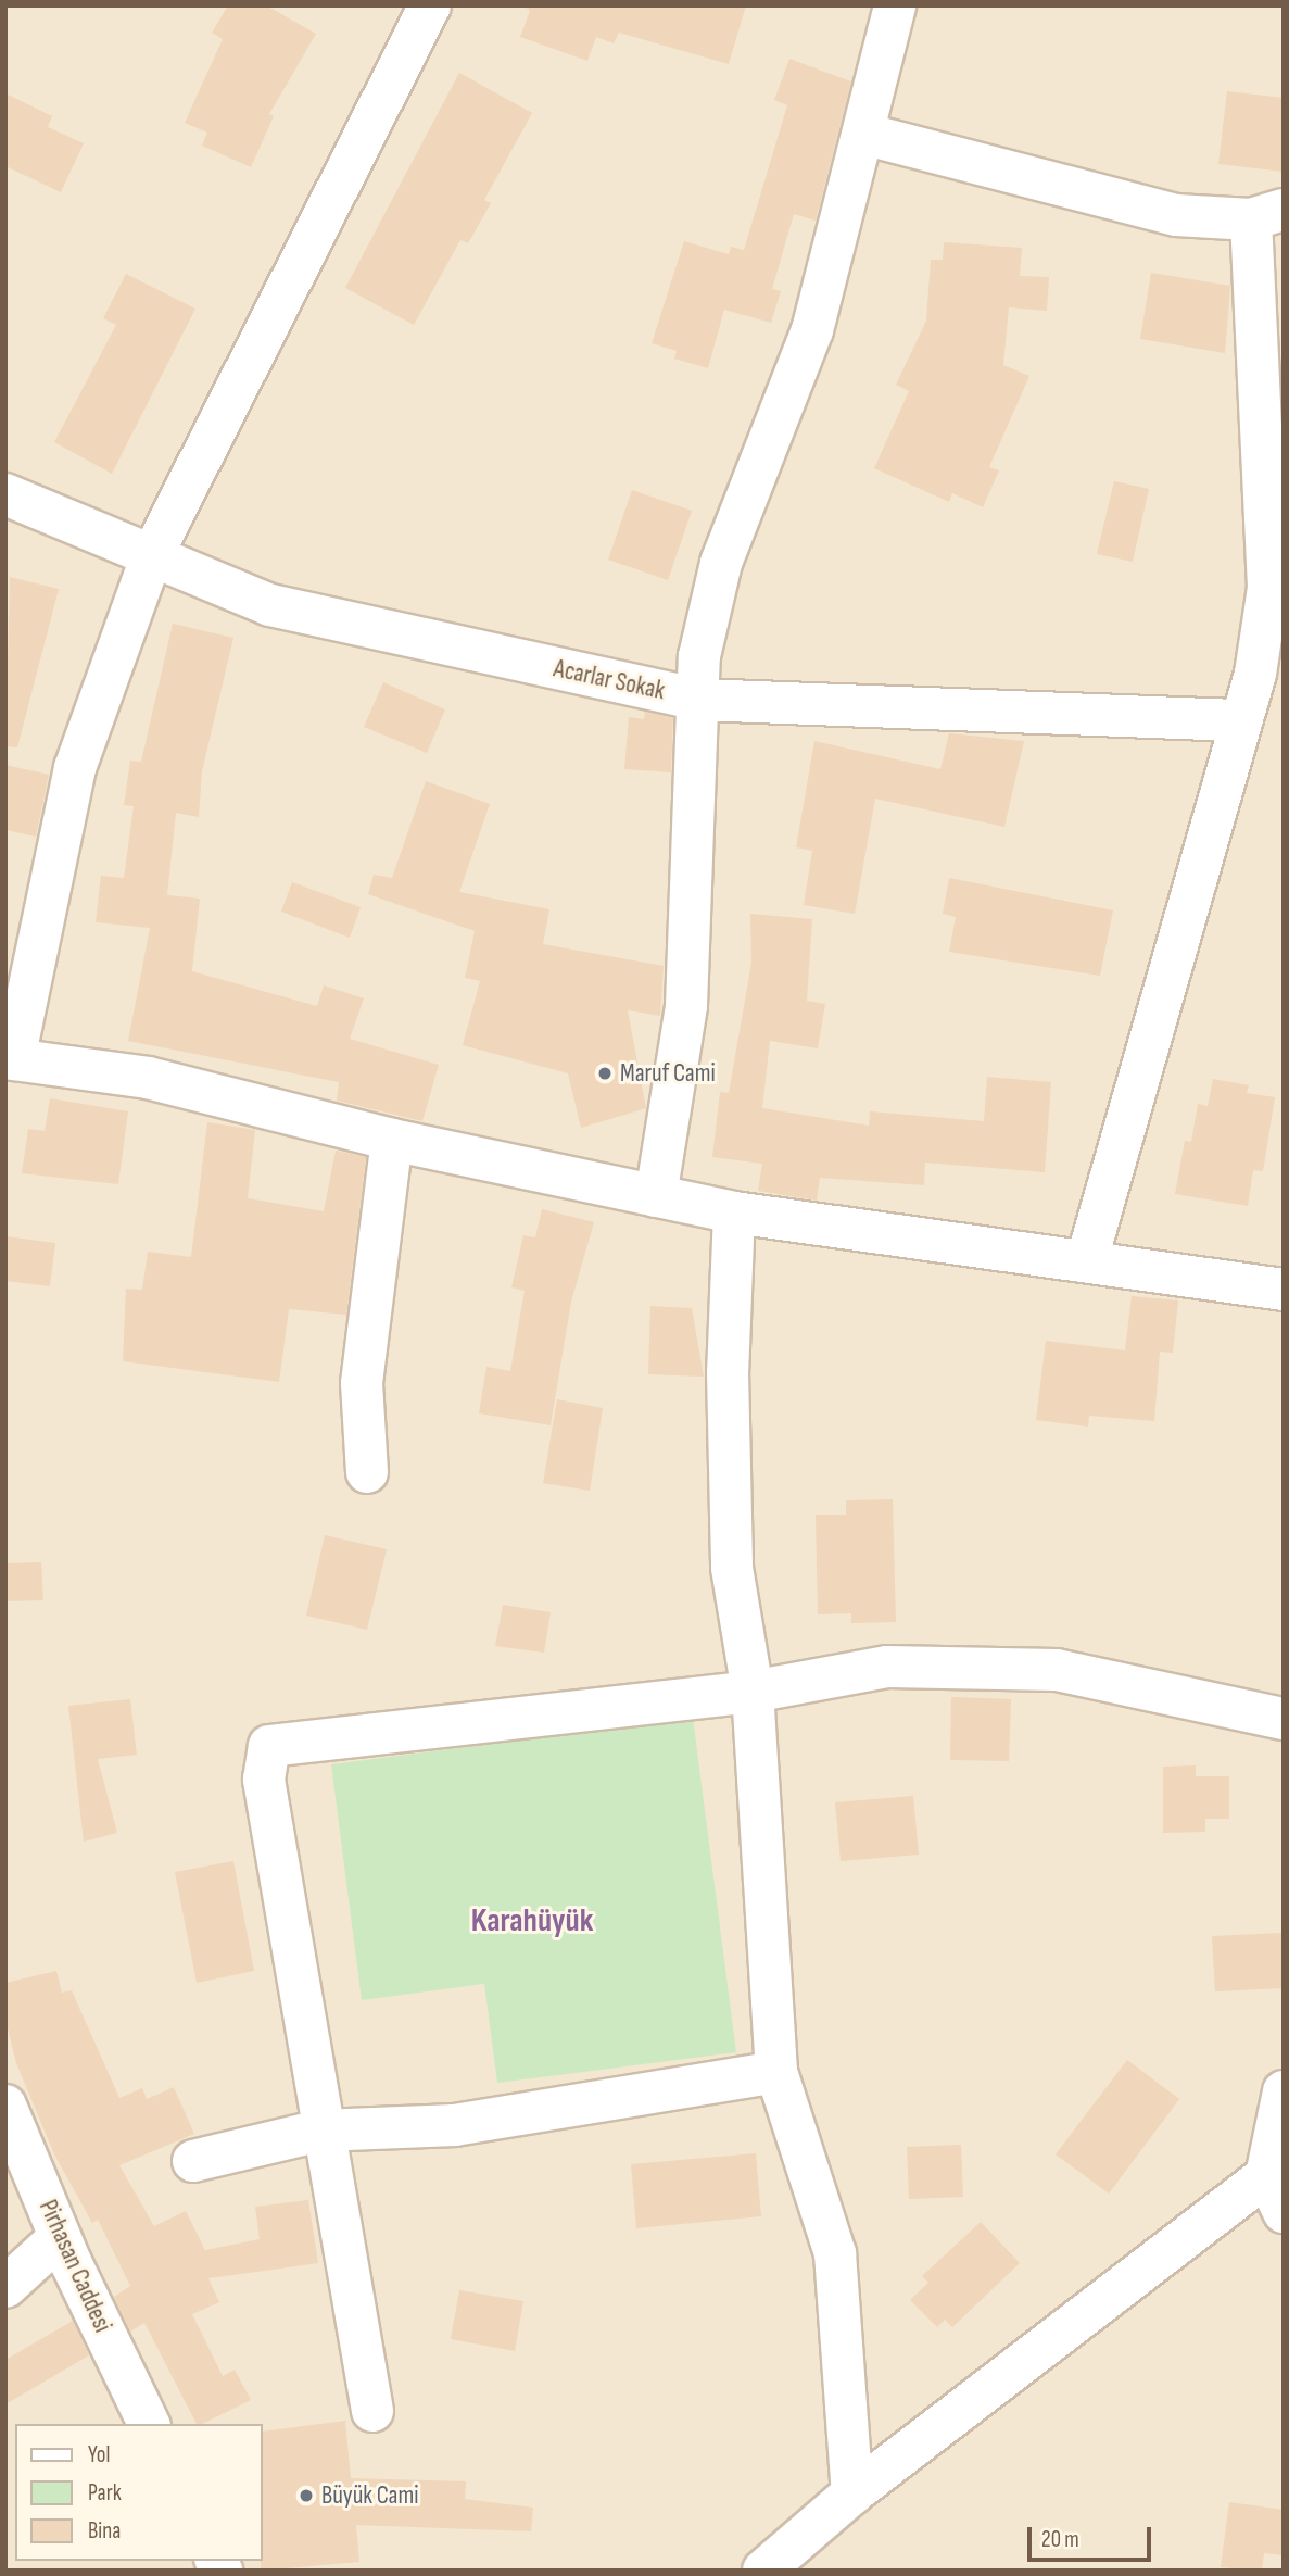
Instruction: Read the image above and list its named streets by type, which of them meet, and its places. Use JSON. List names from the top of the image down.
{
  "streets": {
    "street": ["Acarlar Sokak", "Pirhasan Caddesi"]
  },
  "districts": ["Karahüyük"],
  "places": ["Maruf Cami", "Büyük Cami"],
  "legend": ["Yol", "Park", "Bina"],
  "scale_bar": "20 m"
}
